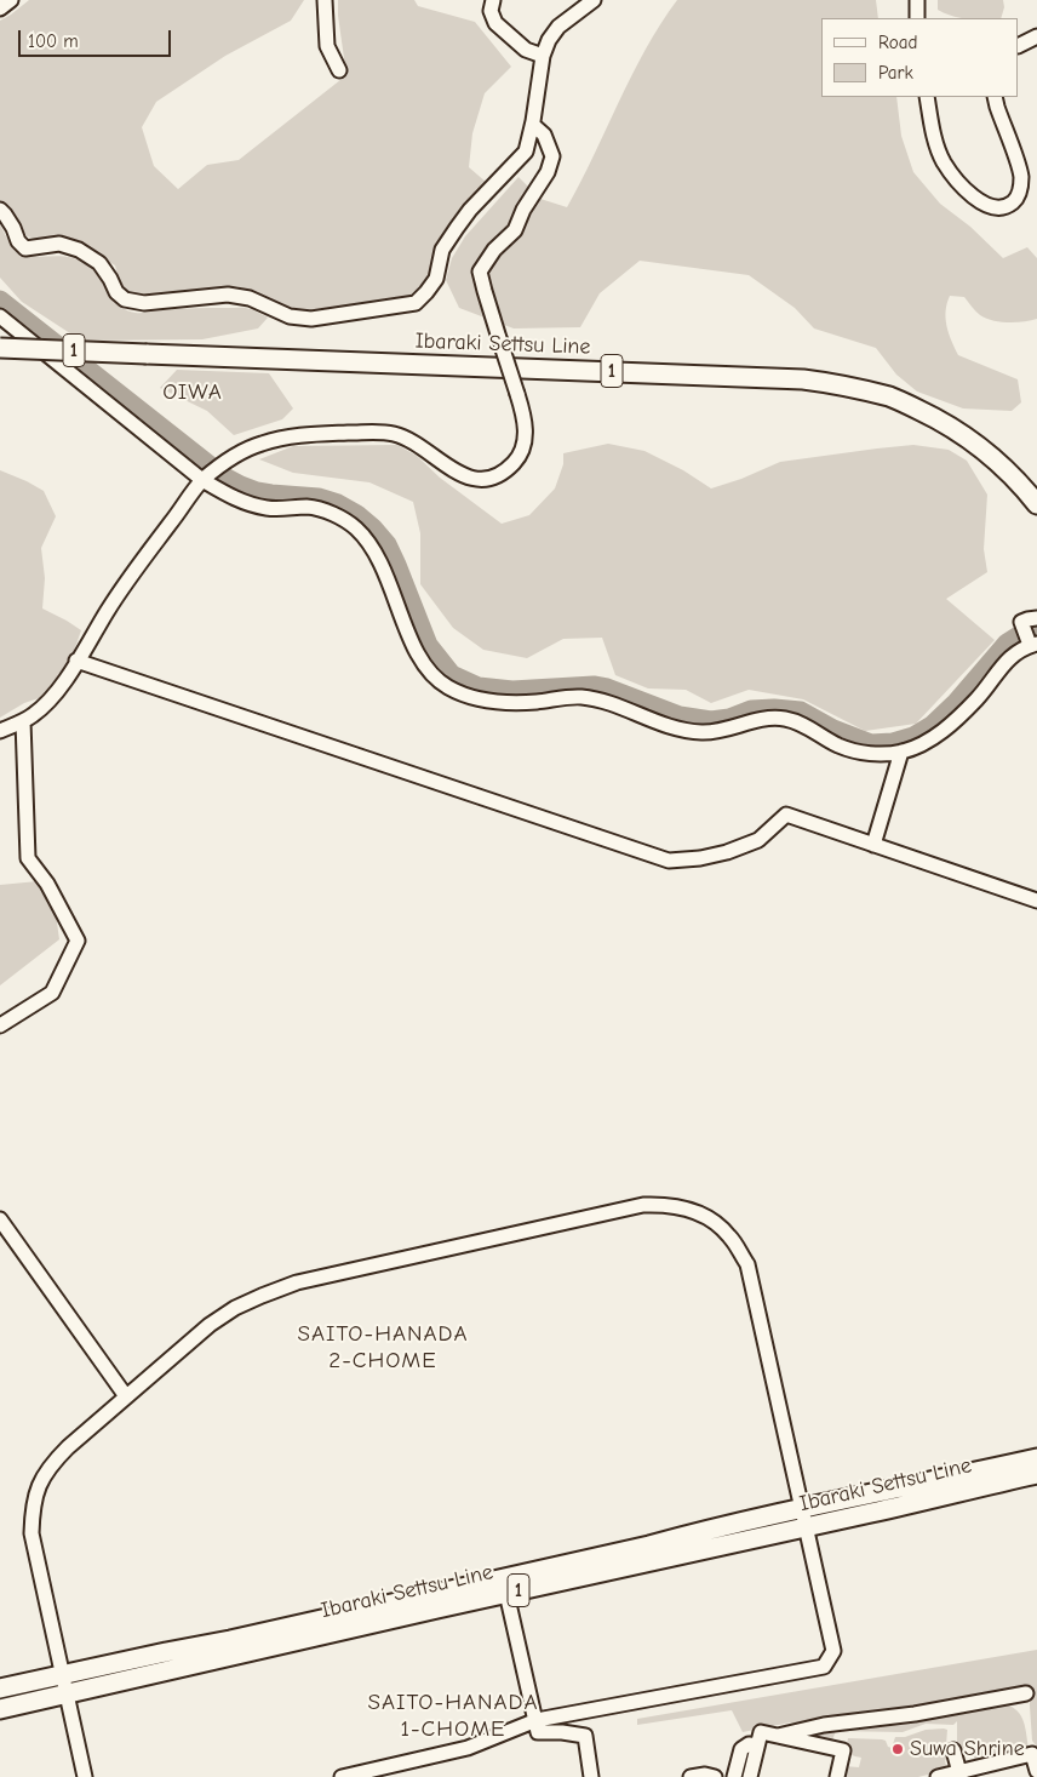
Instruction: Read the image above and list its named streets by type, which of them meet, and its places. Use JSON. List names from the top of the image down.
{
  "streets": {
    "main road": ["Ibaraki Settsu Line", "1"]
  },
  "districts": ["OIWA", "SAITO-HANADA 2-CHOME", "SAITO-HANADA 1-CHOME"],
  "places": ["Suwa Shrine"],
  "legend": ["Road", "Park"],
  "scale_bar": "100 m"
}
